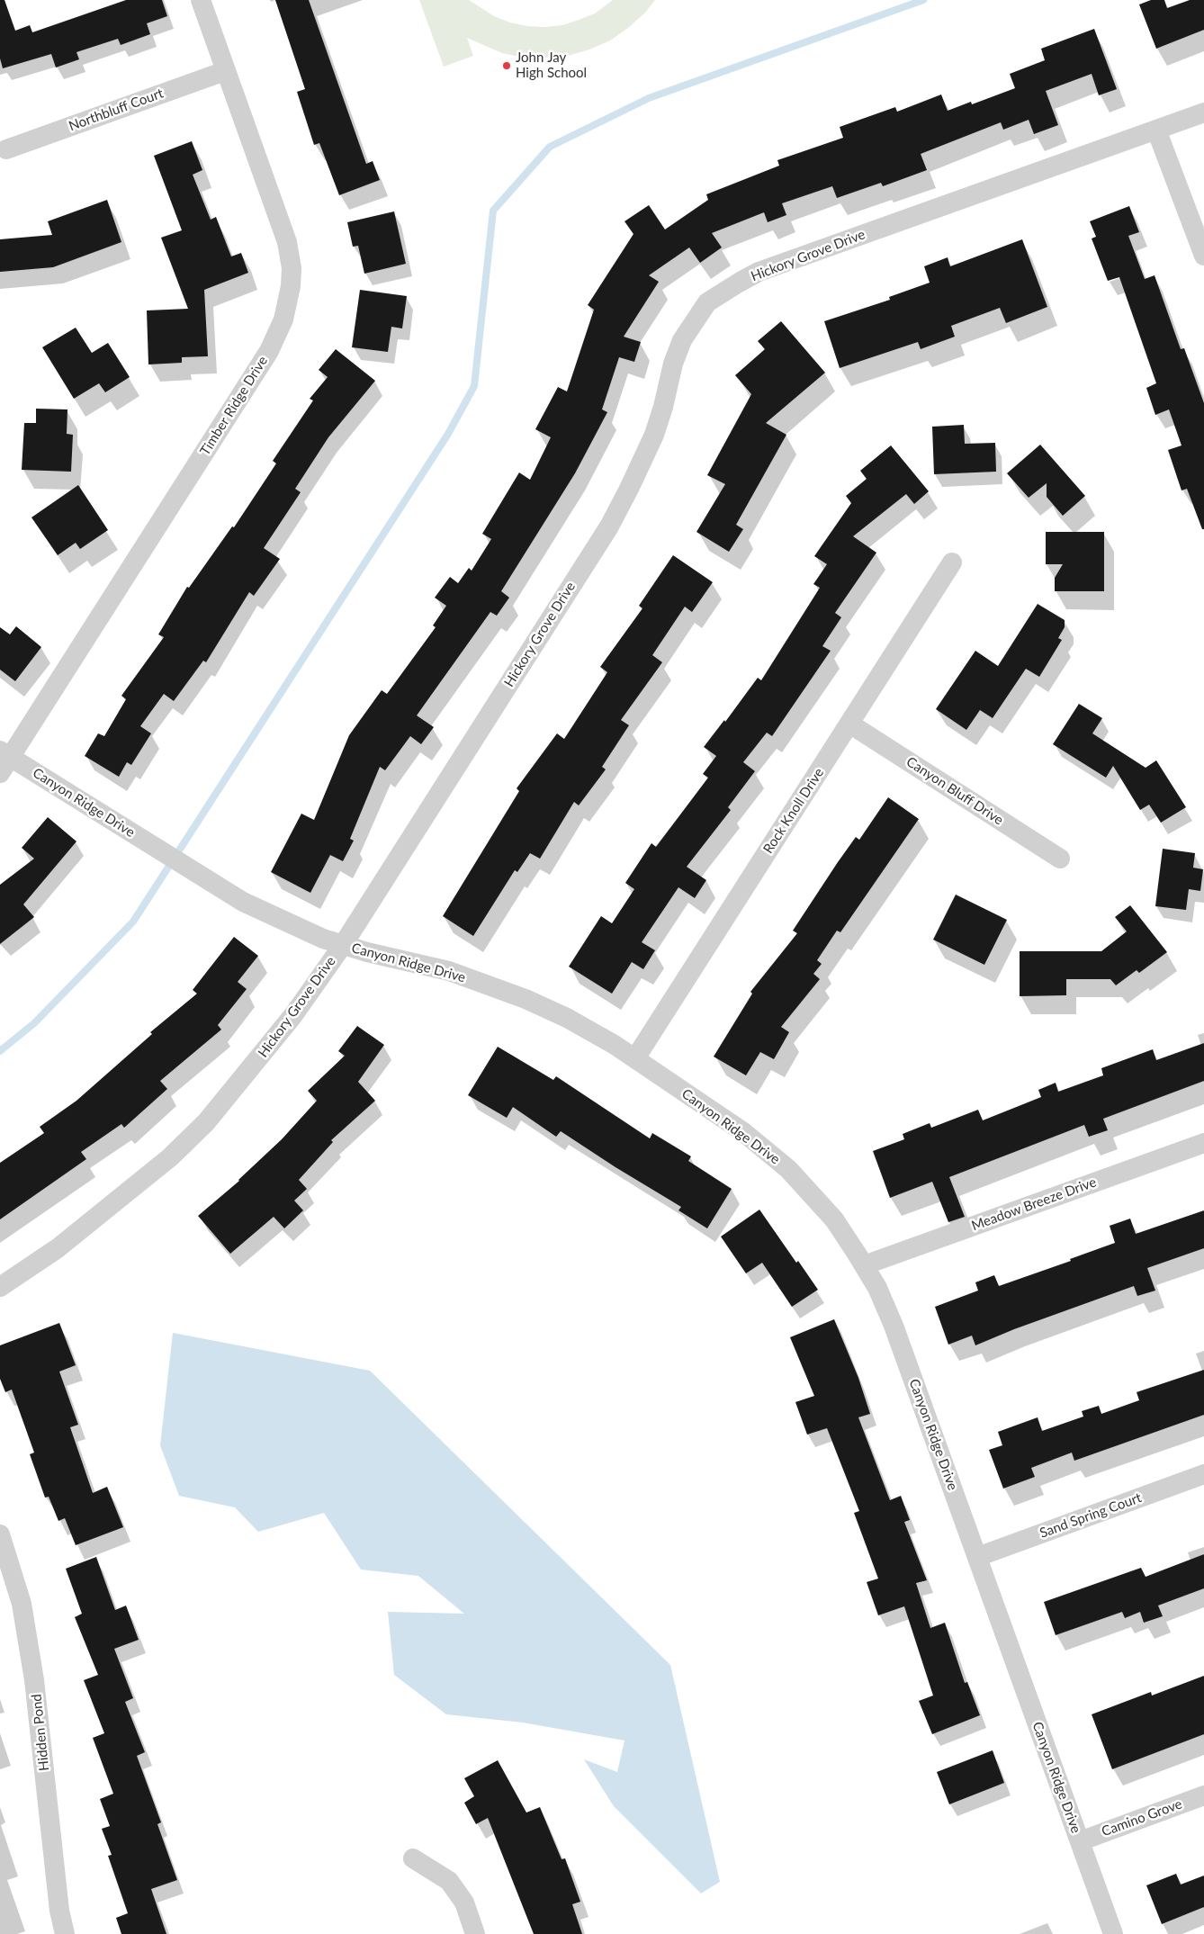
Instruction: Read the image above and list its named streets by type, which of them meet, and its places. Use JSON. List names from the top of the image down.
{
  "streets": {
    "street": [
      "Northbluff Court",
      "Hickory Grove Drive",
      "Timber Ridge Drive",
      "Canyon Bluff Drive",
      "Canyon Ridge Drive",
      "Rock Knoll Drive",
      "Meadow Breeze Drive",
      "Sand Spring Court",
      "Hidden Pond",
      "Camino Grove"
    ]
  },
  "crossings": [
    ["Northbluff Court", "Timber Ridge Drive"],
    ["Hickory Grove Drive", "Canyon Ridge Drive"],
    ["Timber Ridge Drive", "Canyon Ridge Drive"],
    ["Canyon Bluff Drive", "Rock Knoll Drive"],
    ["Canyon Ridge Drive", "Rock Knoll Drive"],
    ["Canyon Ridge Drive", "Meadow Breeze Drive"],
    ["Canyon Ridge Drive", "Sand Spring Court"],
    ["Canyon Ridge Drive", "Camino Grove"]
  ],
  "places": ["John Jay High School"]
}
